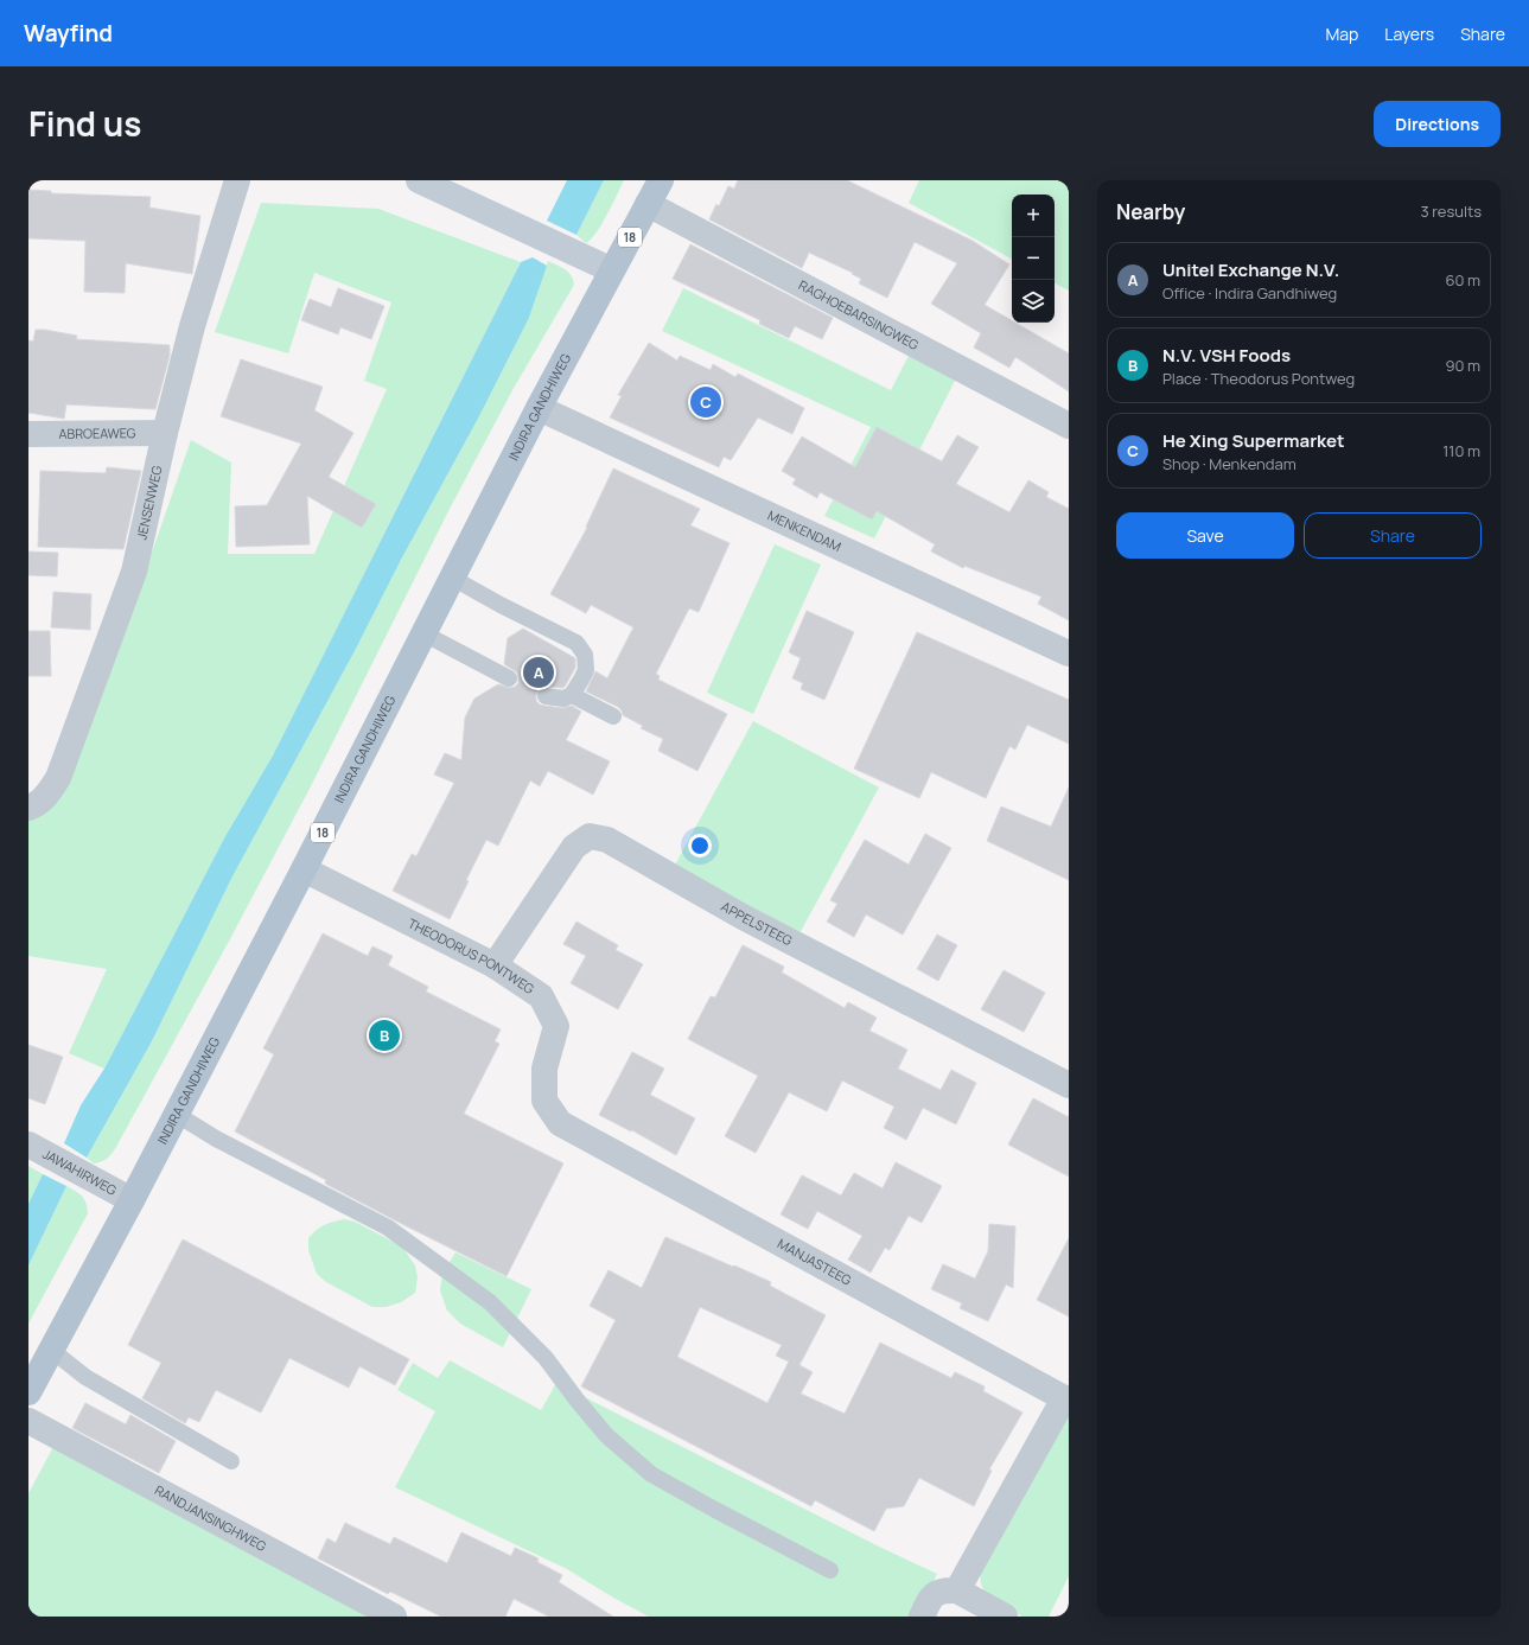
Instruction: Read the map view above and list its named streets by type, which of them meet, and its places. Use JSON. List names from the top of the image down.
{
  "streets": {
    "main road": ["18", "INDIRA GANDHIWEG"],
    "street": [
      "RAGHOEBARSINGWEG",
      "ABROEAWEG",
      "JENSENWEG",
      "MENKENDAM",
      "APPELSTEEG",
      "THEODORUS PONTWEG",
      "JAWAHIRWEG",
      "MANJASTEEG",
      "RANDJANSINGHWEG"
    ]
  },
  "crossings": [
    ["RAGHOEBARSINGWEG", "INDIRA GANDHIWEG"],
    ["INDIRA GANDHIWEG", "MENKENDAM"],
    ["INDIRA GANDHIWEG", "THEODORUS PONTWEG"],
    ["INDIRA GANDHIWEG", "JAWAHIRWEG"],
    ["ABROEAWEG", "JENSENWEG"],
    ["APPELSTEEG", "THEODORUS PONTWEG"],
    ["THEODORUS PONTWEG", "MANJASTEEG"]
  ],
  "page": {
    "header": "Wayfind",
    "nav": ["Map", "Layers", "Share"],
    "title": "Find us",
    "buttons": [
      "Directions",
      ["Save", "Share"]
    ],
    "heading": ["Nearby", "3 results"],
    "map_buttons": ["+", "−"],
    "list": [
      {
        "mark": "A",
        "name": "Unitel Exchange N.V.",
        "note": "Office · Indira Gandhiweg",
        "value": "60 m"
      },
      {
        "mark": "B",
        "name": "N.V. VSH Foods",
        "note": "Place · Theodorus Pontweg",
        "value": "90 m"
      },
      {
        "mark": "C",
        "name": "He Xing Supermarket",
        "note": "Shop · Menkendam",
        "value": "110 m"
      }
    ],
    "pins": ["C", "A", "B"]
  }
}
